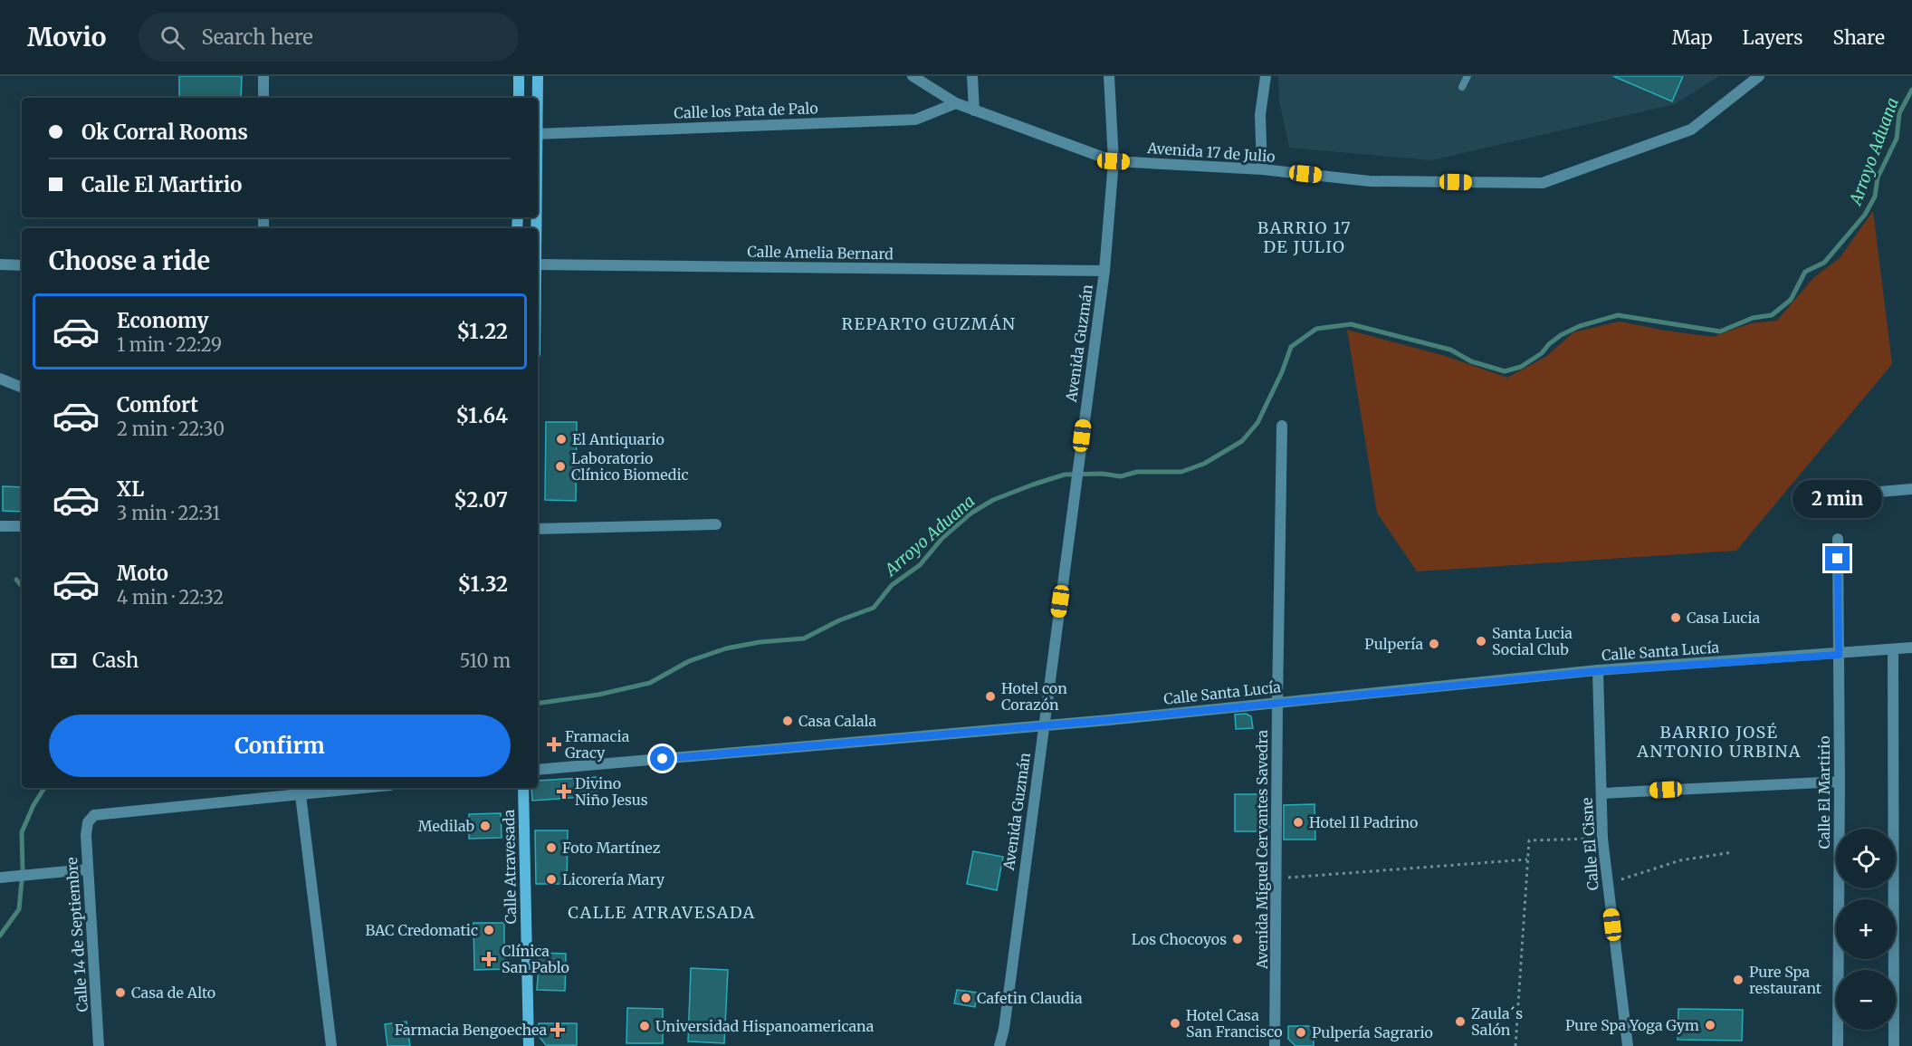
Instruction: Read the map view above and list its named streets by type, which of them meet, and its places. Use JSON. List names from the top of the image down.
{
  "streets": {
    "street": [
      "Calle los Pata de Palo",
      "Avenida 17 de Julio",
      "Calle Amelia Bernard",
      "Avenida Guzmán",
      "Calle Santa Lucía",
      "Calle El Martirio",
      "Calle El Cisne",
      "Avenida Miguel Cervantes Savedra",
      "Calle Atravesada",
      "Calle 14 de Septiembre"
    ]
  },
  "crossings": [
    ["Calle los Pata de Palo", "Avenida 17 de Julio"],
    ["Avenida 17 de Julio", "Avenida Guzmán"],
    ["Calle Amelia Bernard", "Avenida Guzmán"],
    ["Avenida Guzmán", "Calle Santa Lucía"],
    ["Calle Santa Lucía", "Calle El Martirio"],
    ["Calle Santa Lucía", "Calle El Cisne"],
    ["Calle Santa Lucía", "Avenida Miguel Cervantes Savedra"]
  ],
  "districts": [
    "BARRIO 17 DE JULIO",
    "REPARTO GUZMÁN",
    "BARRIO JOSÉ ANTONIO URBINA",
    "CALLE ATRAVESADA"
  ],
  "water": ["Arroyo Aduana"],
  "places": {
    "other": [
      "El Antiquario",
      "Laboratorio Clínico Biomedic",
      "Casa Lucia",
      "Santa Lucia Social Club",
      "Pulpería",
      "Hotel con Corazón",
      "Casa Calala",
      "Hotel Il Padrino",
      "Medilab",
      "Foto Martínez",
      "Licorería Mary",
      "BAC Credomatic",
      "Los Chocoyos",
      "Pure Spa restaurant",
      "Casa de Alto",
      "Cafetin Claudia",
      "Zaula´s Salón",
      "Hotel Casa San Francisco",
      "Pure Spa Yoga Gym",
      "Universidad Hispanoamericana",
      "Pulpería Sagrario"
    ],
    "health": [
      "Framacia Gracy",
      "Divino Niño Jesus",
      "Clínica San Pablo",
      "Farmacia Bengoechea"
    ]
  },
  "page": {
    "header": "Movio",
    "search": "Search here",
    "nav": ["Map", "Layers", "Share"],
    "banner": ["Ok Corral Rooms", "Calle El Martirio"],
    "heading": "Choose a ride",
    "list": [
      {
        "name": "Economy",
        "note": "1 min · 22:29",
        "value": "$1.22"
      },
      {
        "name": "Comfort",
        "note": "2 min · 22:30",
        "value": "$1.64"
      },
      {
        "name": "XL",
        "note": "3 min · 22:31",
        "value": "$2.07"
      },
      {
        "name": "Moto",
        "note": "4 min · 22:32",
        "value": "$1.32"
      }
    ],
    "bubble": "2 min",
    "pay": ["Cash", "510 m"],
    "buttons": "Confirm",
    "map_buttons": ["+", "−"]
  }
}
